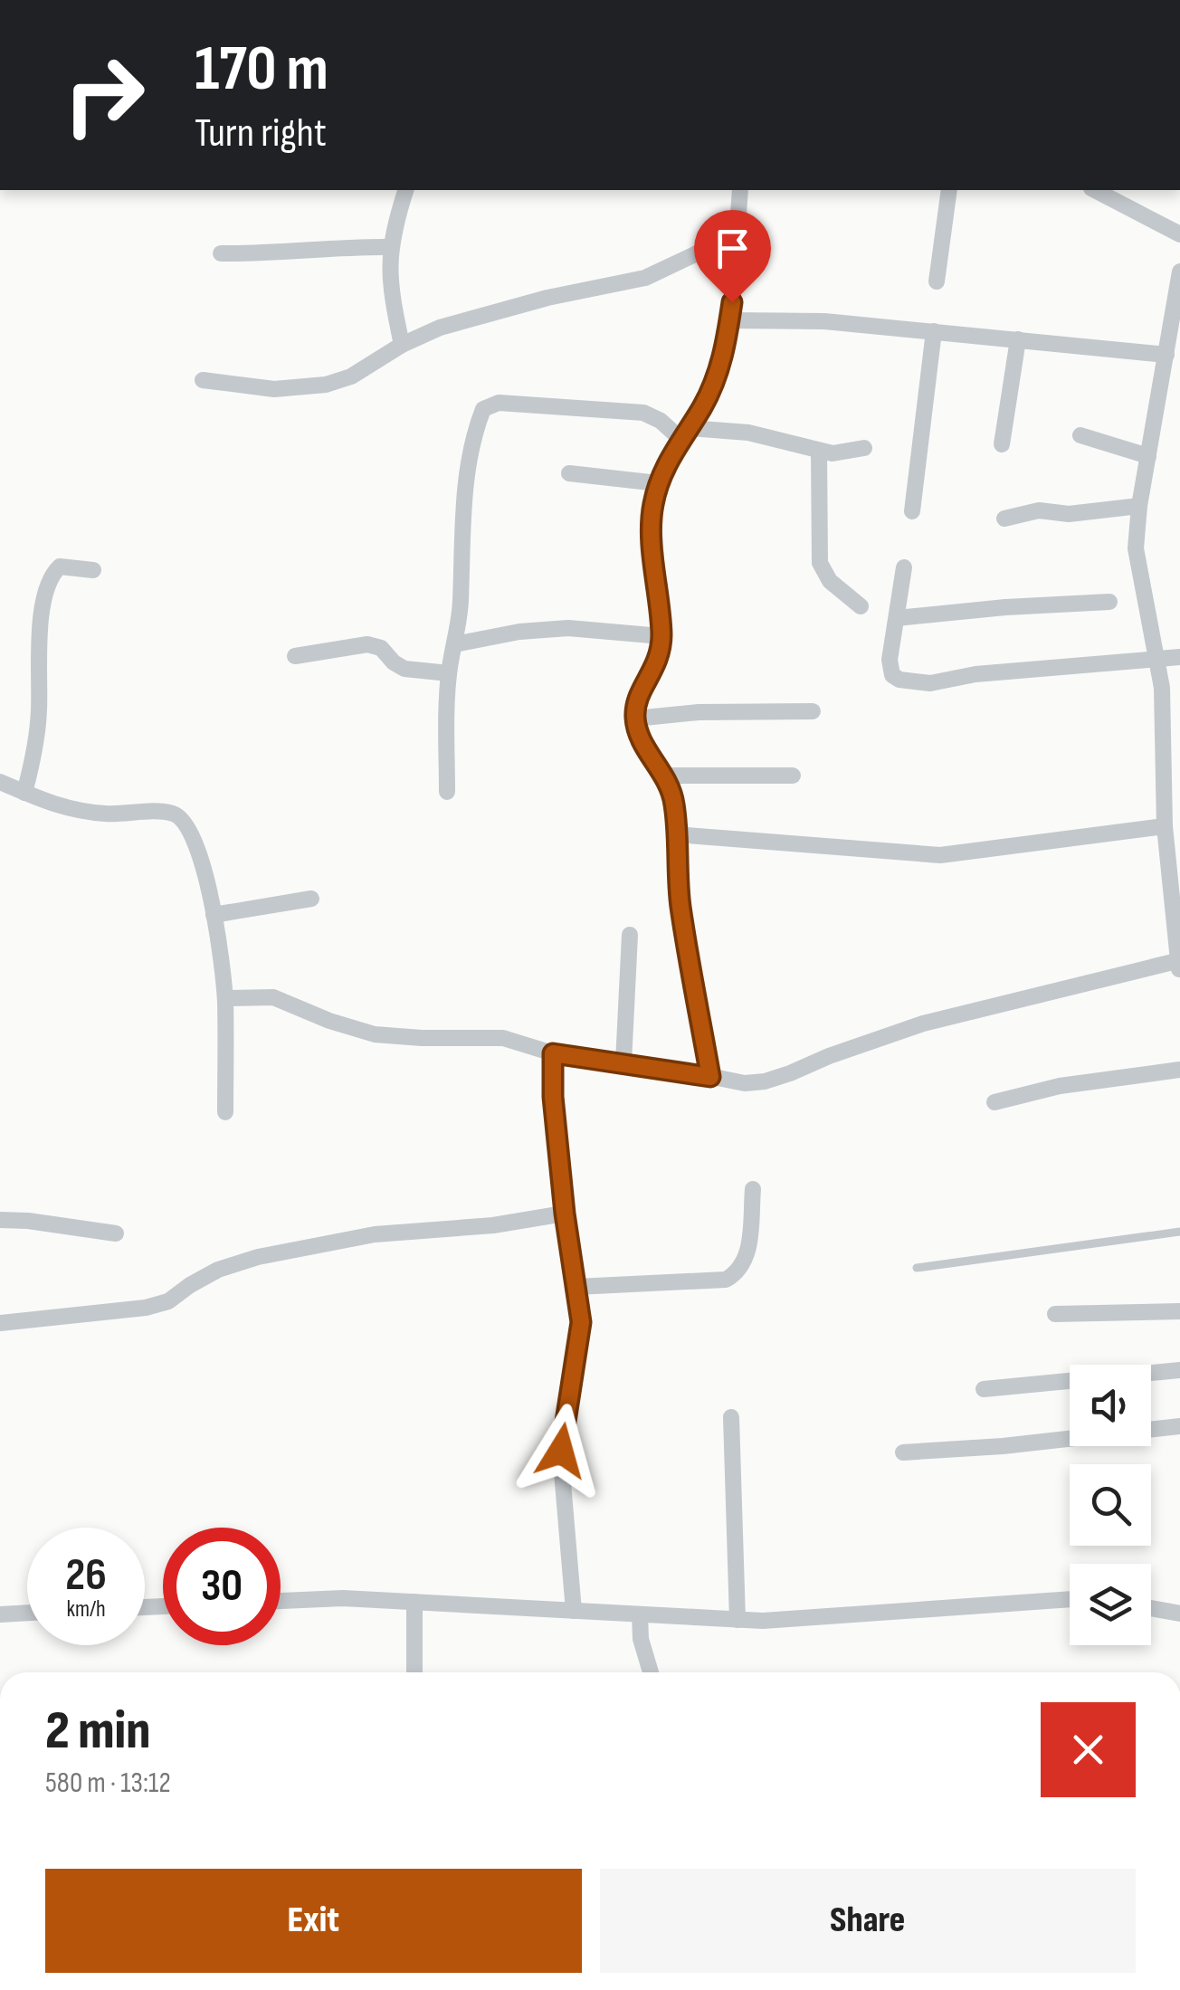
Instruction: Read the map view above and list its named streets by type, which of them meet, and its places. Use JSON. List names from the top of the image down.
{
  "page": {
    "turn": ["170 m", "Turn right"],
    "speed": "26 km/h",
    "limit": "30",
    "heading": ["2 min", "580 m · 13:12"],
    "buttons": ["Exit", "Share"]
  }
}
